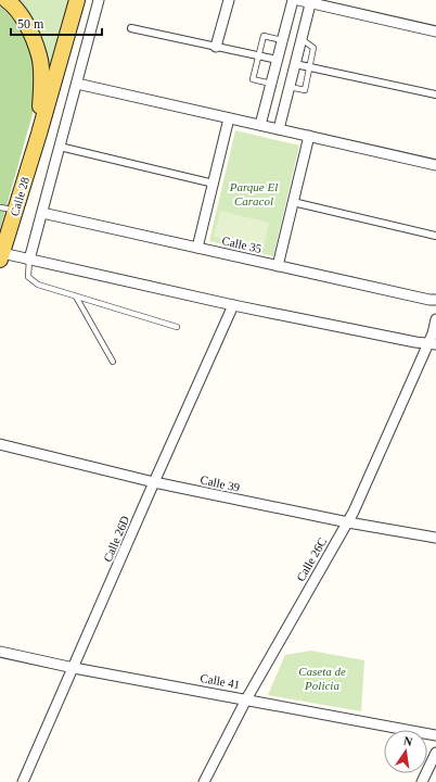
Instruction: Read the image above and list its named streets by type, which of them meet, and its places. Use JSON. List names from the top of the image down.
{
  "streets": {
    "main road": ["Calle 28"],
    "street": [
      "Calle 35",
      "Calle 39",
      "Calle 26D",
      "Calle 26C",
      "Calle 41"
    ]
  },
  "crossings": [
    ["Calle 39", "Calle 26D"],
    ["Calle 39", "Calle 26C"],
    ["Calle 26D", "Calle 41"],
    ["Calle 26C", "Calle 41"]
  ],
  "parks": ["Parque El Caracol", "Caseta de Policia"],
  "scale_bar": "50 m",
  "north": "top"
}
